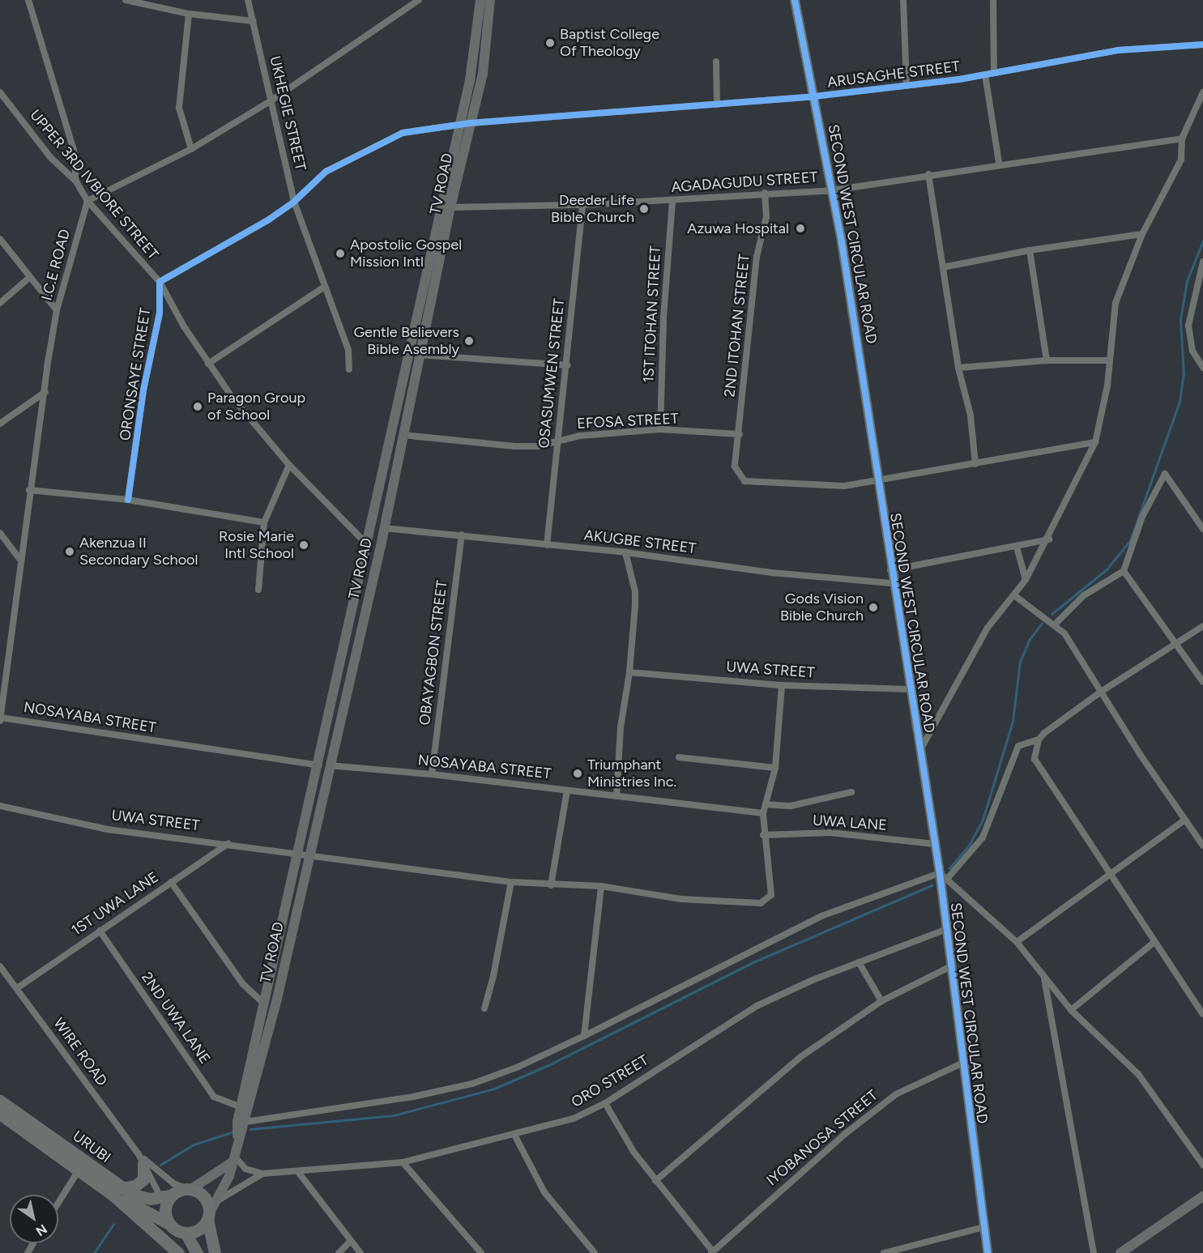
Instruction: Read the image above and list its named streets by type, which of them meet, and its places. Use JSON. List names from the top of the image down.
{
  "streets": {
    "highway": ["URUBI"],
    "street": [
      "ARUSAGHE STREET",
      "UKHEGIE STREET",
      "AGADAGUDU STREET",
      "TV ROAD",
      "UPPER 3RD IVBIORE STREET",
      "SECOND WEST CIRCULAR ROAD",
      "I.C.E ROAD",
      "1ST ITOHAN STREET",
      "2ND ITOHAN STREET",
      "OSASUMWEN STREET",
      "ORONSAYE STREET",
      "EFOSA STREET",
      "AKUGBE STREET",
      "OBAYAGBON STREET",
      "UWA STREET",
      "NOSAYABA STREET",
      "UWA LANE",
      "1ST UWA LANE",
      "2ND UWA LANE",
      "WIRE ROAD",
      "ORO STREET",
      "IYOBANOSA STREET"
    ]
  },
  "crossings": [
    ["ARUSAGHE STREET", "UKHEGIE STREET"],
    ["ARUSAGHE STREET", "TV ROAD"],
    ["ARUSAGHE STREET", "UPPER 3RD IVBIORE STREET"],
    ["ARUSAGHE STREET", "SECOND WEST CIRCULAR ROAD"],
    ["ARUSAGHE STREET", "ORONSAYE STREET"],
    ["AGADAGUDU STREET", "TV ROAD"],
    ["AGADAGUDU STREET", "SECOND WEST CIRCULAR ROAD"],
    ["AGADAGUDU STREET", "1ST ITOHAN STREET"],
    ["AGADAGUDU STREET", "2ND ITOHAN STREET"],
    ["AGADAGUDU STREET", "OSASUMWEN STREET"],
    ["TV ROAD", "UPPER 3RD IVBIORE STREET"],
    ["TV ROAD", "EFOSA STREET"],
    ["TV ROAD", "AKUGBE STREET"],
    ["TV ROAD", "UWA STREET"],
    ["TV ROAD", "NOSAYABA STREET"],
    ["TV ROAD", "2ND UWA LANE"],
    ["TV ROAD", "WIRE ROAD"],
    ["TV ROAD", "ORO STREET"],
    ["TV ROAD", "URUBI"],
    ["UPPER 3RD IVBIORE STREET", "I.C.E ROAD"],
    ["UPPER 3RD IVBIORE STREET", "ORONSAYE STREET"],
    ["SECOND WEST CIRCULAR ROAD", "2ND ITOHAN STREET"],
    ["SECOND WEST CIRCULAR ROAD", "AKUGBE STREET"],
    ["SECOND WEST CIRCULAR ROAD", "UWA STREET"],
    ["SECOND WEST CIRCULAR ROAD", "UWA LANE"],
    ["SECOND WEST CIRCULAR ROAD", "ORO STREET"],
    ["SECOND WEST CIRCULAR ROAD", "IYOBANOSA STREET"],
    ["I.C.E ROAD", "NOSAYABA STREET"],
    ["1ST ITOHAN STREET", "EFOSA STREET"],
    ["2ND ITOHAN STREET", "EFOSA STREET"],
    ["OSASUMWEN STREET", "EFOSA STREET"],
    ["OSASUMWEN STREET", "AKUGBE STREET"],
    ["AKUGBE STREET", "OBAYAGBON STREET"],
    ["OBAYAGBON STREET", "NOSAYABA STREET"],
    ["UWA STREET", "UWA LANE"],
    ["UWA STREET", "1ST UWA LANE"],
    ["1ST UWA LANE", "2ND UWA LANE"],
    ["1ST UWA LANE", "WIRE ROAD"],
    ["WIRE ROAD", "URUBI"]
  ],
  "places": [
    "Baptist College Of Theology",
    "Deeder Life Bible Church",
    "Azuwa Hospital",
    "Apostolic Gospel Mission Intl",
    "Gentle Believers Bible Asembly",
    "Paragon Group of School",
    "Rosie Marie Intl School",
    "Akenzua II Secondary School",
    "Gods Vision Bible Church",
    "Triumphant Ministries Inc."
  ],
  "north": "bottom right"
}
